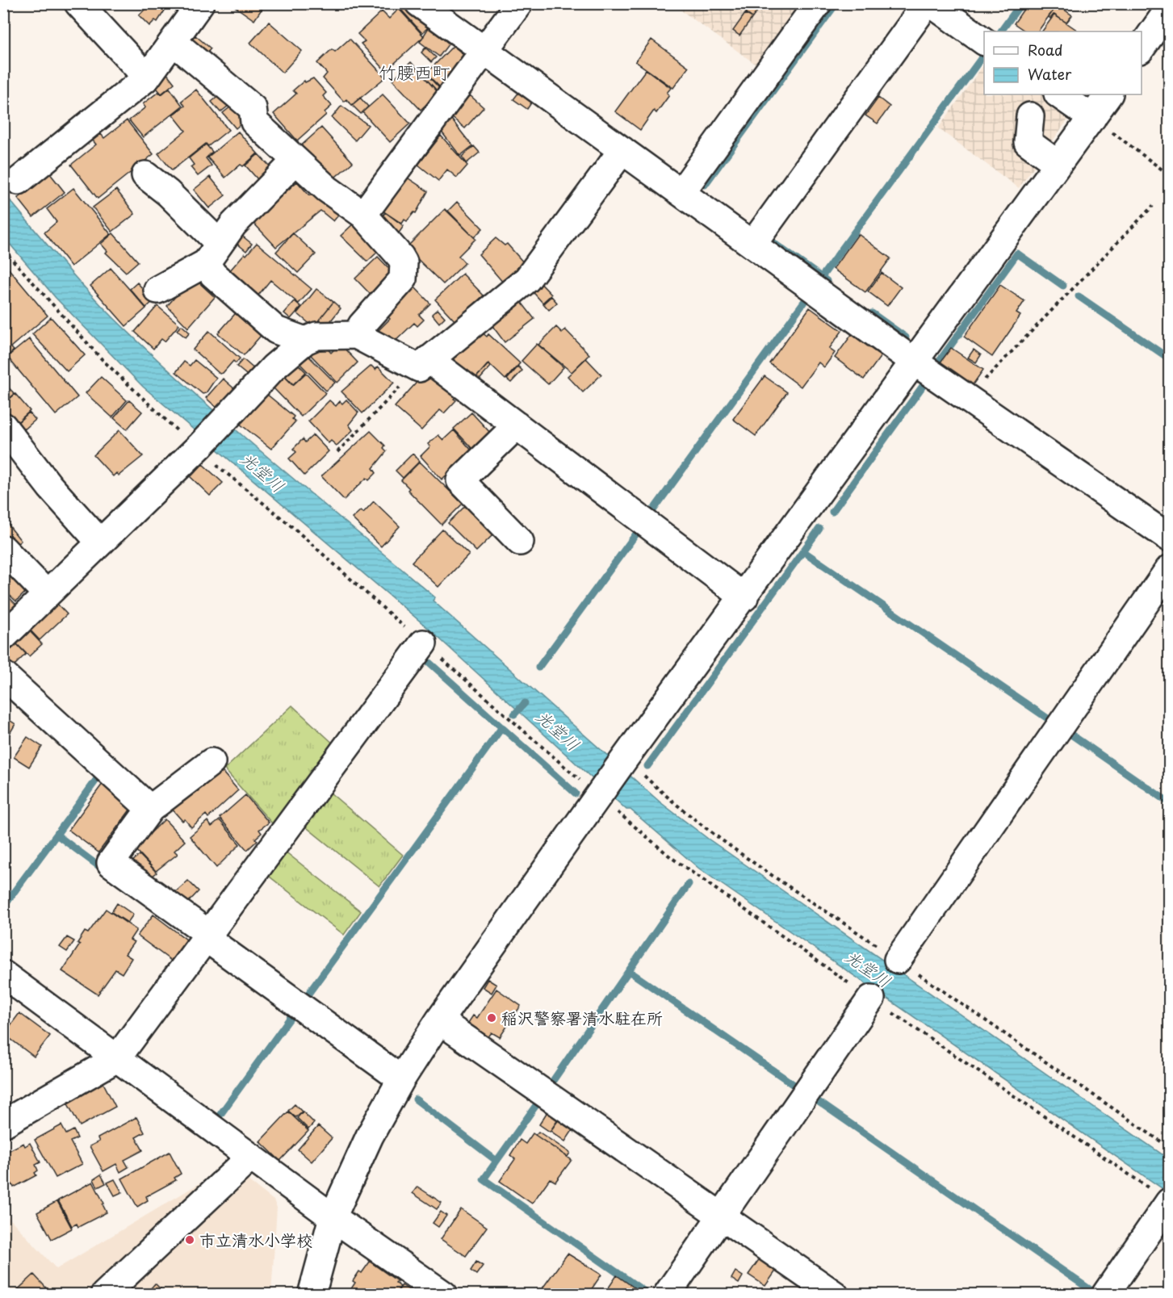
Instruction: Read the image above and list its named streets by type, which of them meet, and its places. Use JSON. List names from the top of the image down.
{
  "districts": ["竹腰西町"],
  "water": ["光堂川"],
  "places": ["稲沢警察署清水駐在所", "市立清水小学校"],
  "legend": ["Road", "Water"]
}
